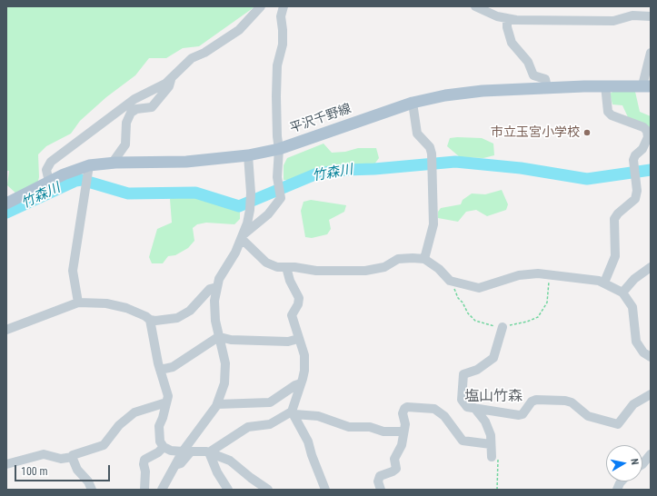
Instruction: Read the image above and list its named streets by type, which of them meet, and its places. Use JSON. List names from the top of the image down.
{
  "streets": {
    "main road": ["平沢千野線"]
  },
  "districts": ["塩山竹森"],
  "water": ["竹森川"],
  "places": ["市立玉宮小学校"],
  "scale_bar": "100 m",
  "north": "right"
}
